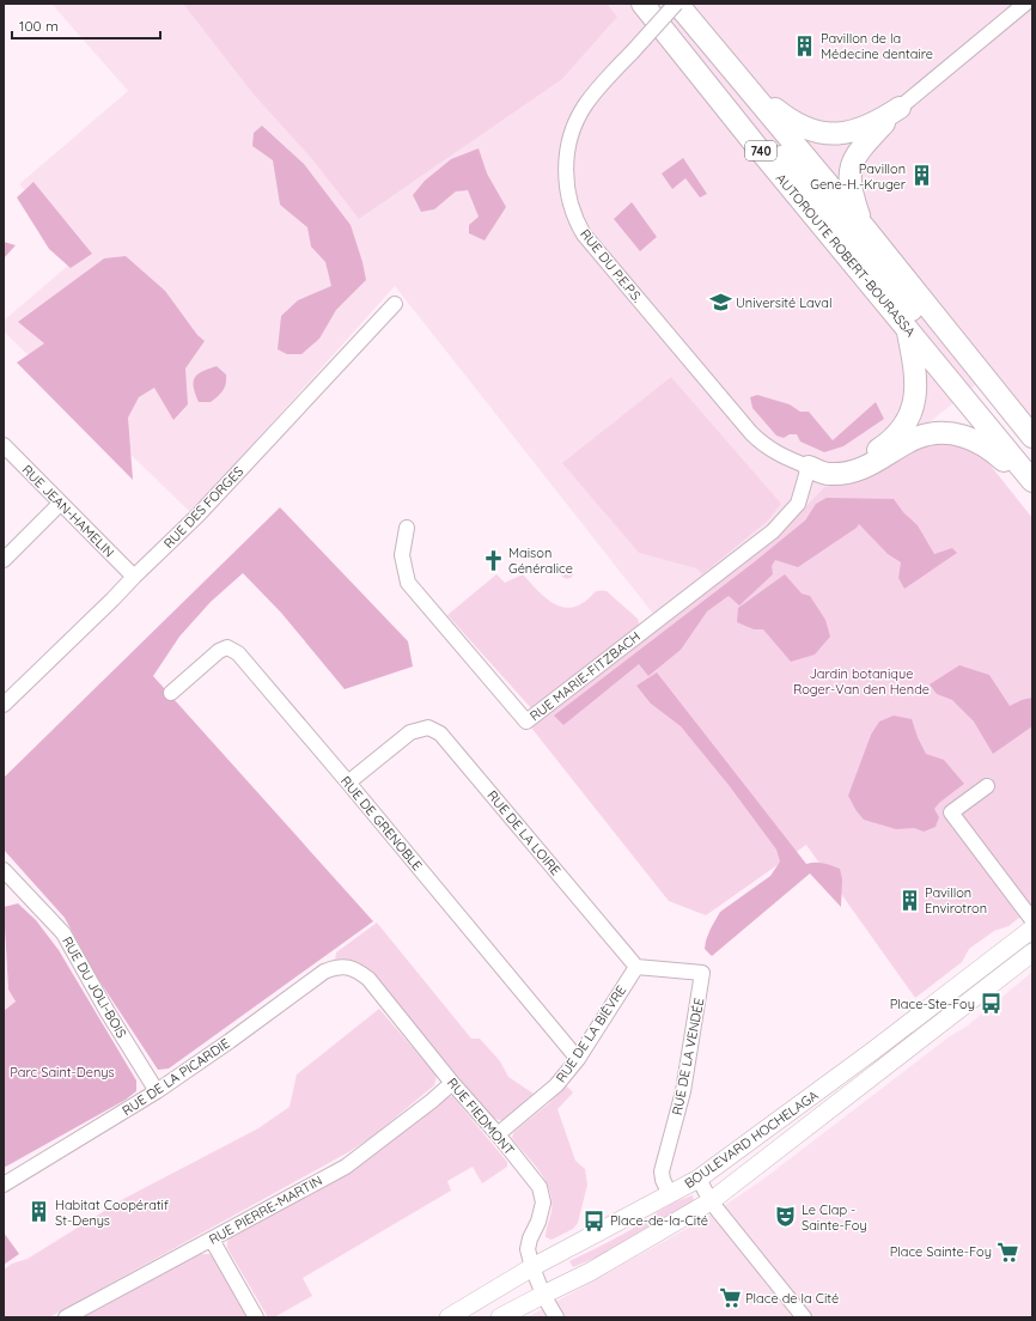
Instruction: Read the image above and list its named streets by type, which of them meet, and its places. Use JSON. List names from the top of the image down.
{
  "streets": {
    "highway": ["740", "AUTOROUTE ROBERT-BOURASSA"],
    "main road": ["BOULEVARD HOCHELAGA"],
    "street": [
      "RUE DU P.E.P.S.",
      "RUE DES FORGES",
      "RUE JEAN-HAMELIN",
      "RUE MARIE-FITZBACH",
      "RUE DE GRENOBLE",
      "RUE DE LA LOIRE",
      "RUE DU JOLI-BOIS",
      "RUE DE LA BIÈVRE",
      "RUE DE LA VENDÉE",
      "RUE DE LA PICARDIE",
      "RUE FIEDMONT",
      "RUE PIERRE-MARTIN"
    ]
  },
  "crossings": [
    ["740", "RUE DU P.E.P.S."],
    ["RUE DU P.E.P.S.", "RUE MARIE-FITZBACH"],
    ["RUE DES FORGES", "RUE JEAN-HAMELIN"],
    ["RUE DE GRENOBLE", "RUE DE LA LOIRE"],
    ["RUE DE GRENOBLE", "RUE DE LA BIÈVRE"],
    ["RUE DE LA LOIRE", "RUE DE LA BIÈVRE"],
    ["RUE DE LA LOIRE", "RUE DE LA VENDÉE"],
    ["RUE DU JOLI-BOIS", "RUE DE LA PICARDIE"],
    ["RUE DE LA BIÈVRE", "RUE DE LA VENDÉE"],
    ["RUE DE LA BIÈVRE", "RUE FIEDMONT"],
    ["RUE DE LA VENDÉE", "BOULEVARD HOCHELAGA"],
    ["RUE DE LA PICARDIE", "RUE FIEDMONT"],
    ["RUE FIEDMONT", "BOULEVARD HOCHELAGA"],
    ["RUE FIEDMONT", "RUE PIERRE-MARTIN"]
  ],
  "parks": ["Jardin botanique Roger-Van den Hende", "Parc Saint-Denys"],
  "places": {
    "building": [
      "Pavillon de la Médecine dentaire",
      "Pavillon Gene-H.-Kruger",
      "Pavillon Envirotron",
      "Habitat Coopératif St-Denys"
    ],
    "school or university": ["Université Laval"],
    "church": ["Maison Généralice"],
    "bus stop": ["Place-Ste-Foy", "Place-de-la-Cité"],
    "theatre": ["Le Clap - Sainte-Foy"],
    "supermarket": ["Place Sainte-Foy", "Place de la Cité"]
  },
  "scale_bar": "100 m"
}
